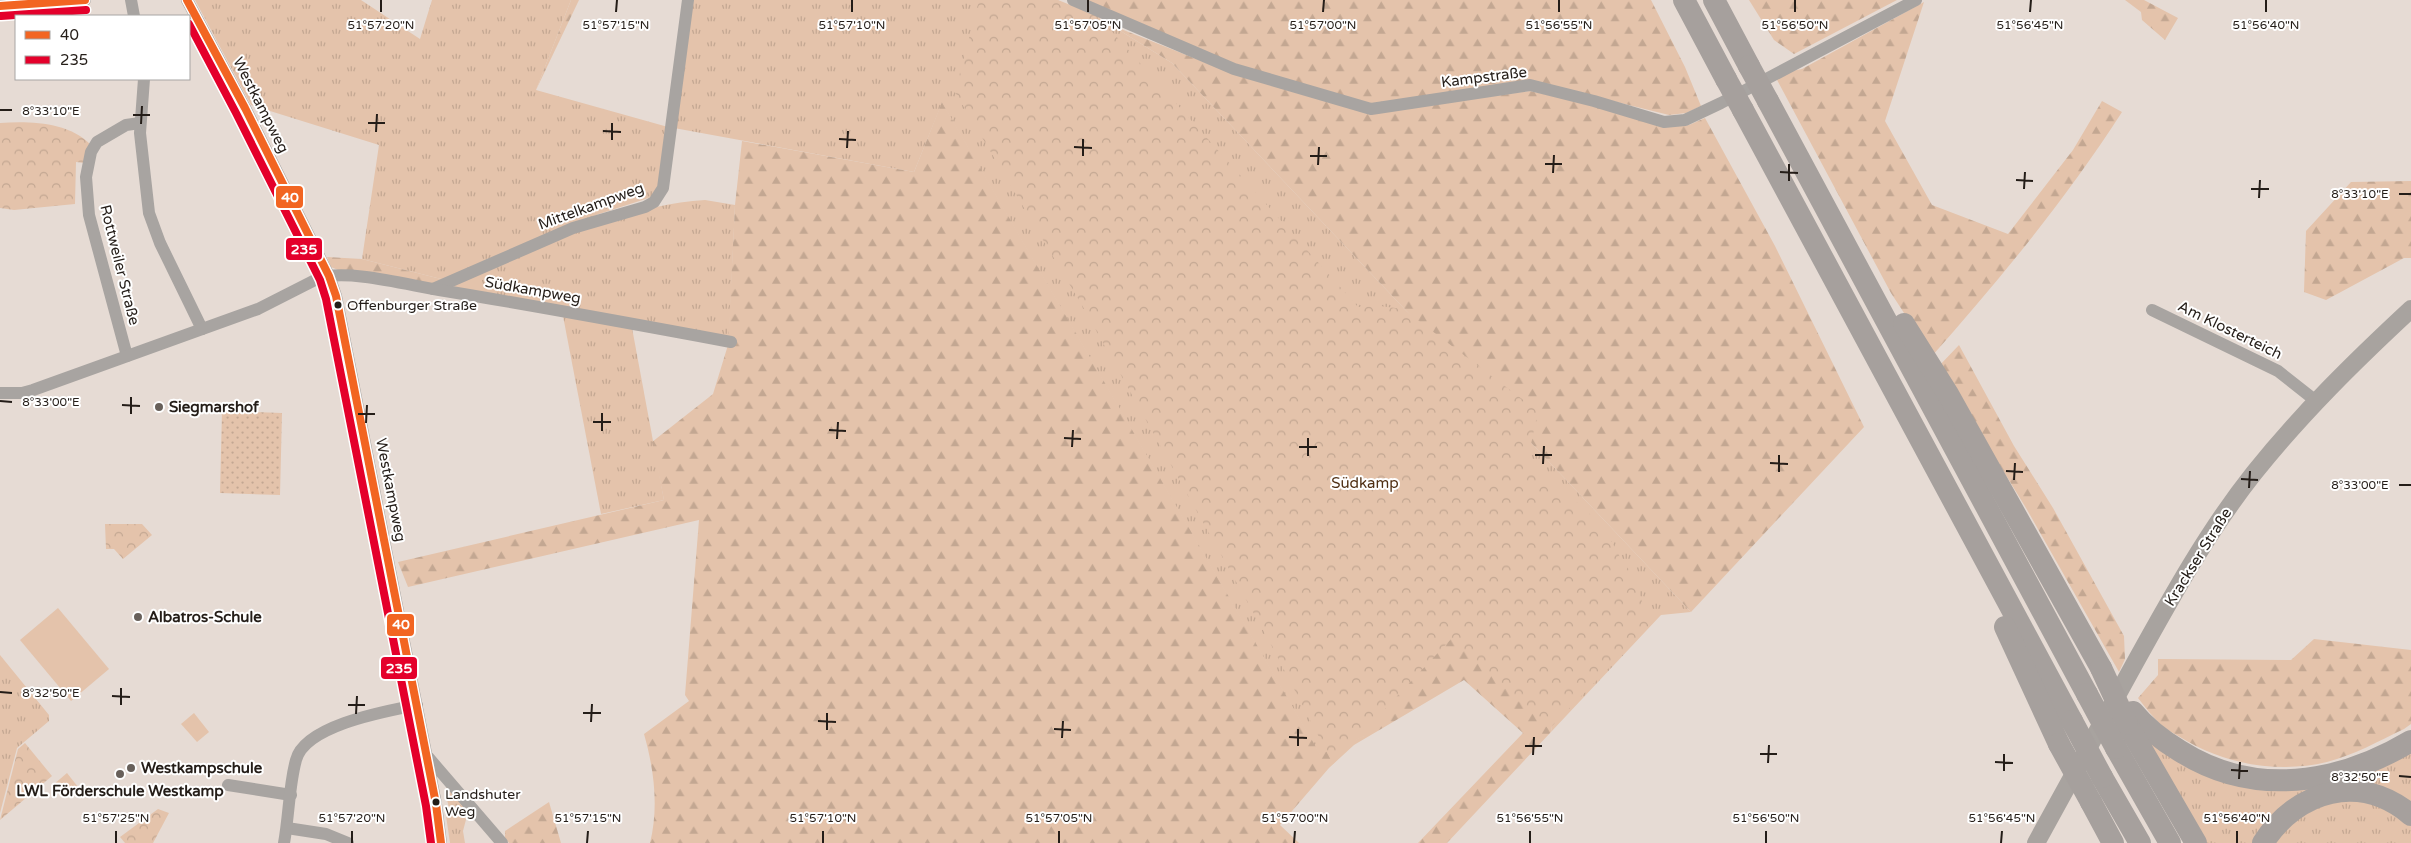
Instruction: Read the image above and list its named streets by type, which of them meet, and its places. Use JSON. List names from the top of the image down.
{
  "streets": {
    "street": [
      "Kampstraße",
      "Westkampweg",
      "Mittelkampweg",
      "Rottweiler Straße",
      "Südkampweg",
      "Am Klosterteich",
      "Krackser Straße"
    ]
  },
  "crossings": [
    ["Westkampweg", "Südkampweg"],
    ["Mittelkampweg", "Südkampweg"],
    ["Am Klosterteich", "Krackser Straße"]
  ],
  "parks": ["Südkamp"],
  "places": [
    "Offenburger Straße",
    "Siegmarshof",
    "Albatros-Schule",
    "Westkampschule",
    "LWL Förderschule Westkamp",
    "Landshuter Weg"
  ],
  "lines": ["transit line 40", "transit line 235"],
  "legend": ["40", "235"],
  "coordinates": [
    "51°57'20\"N",
    "51°57'15\"N",
    "51°57'10\"N",
    "51°57'05\"N",
    "51°57'00\"N",
    "51°56'55\"N",
    "51°56'50\"N",
    "51°56'45\"N",
    "51°56'40\"N",
    "8°33'10\"E",
    "8°33'00\"E",
    "8°32'50\"E",
    "51°57'25\"N"
  ]
}
